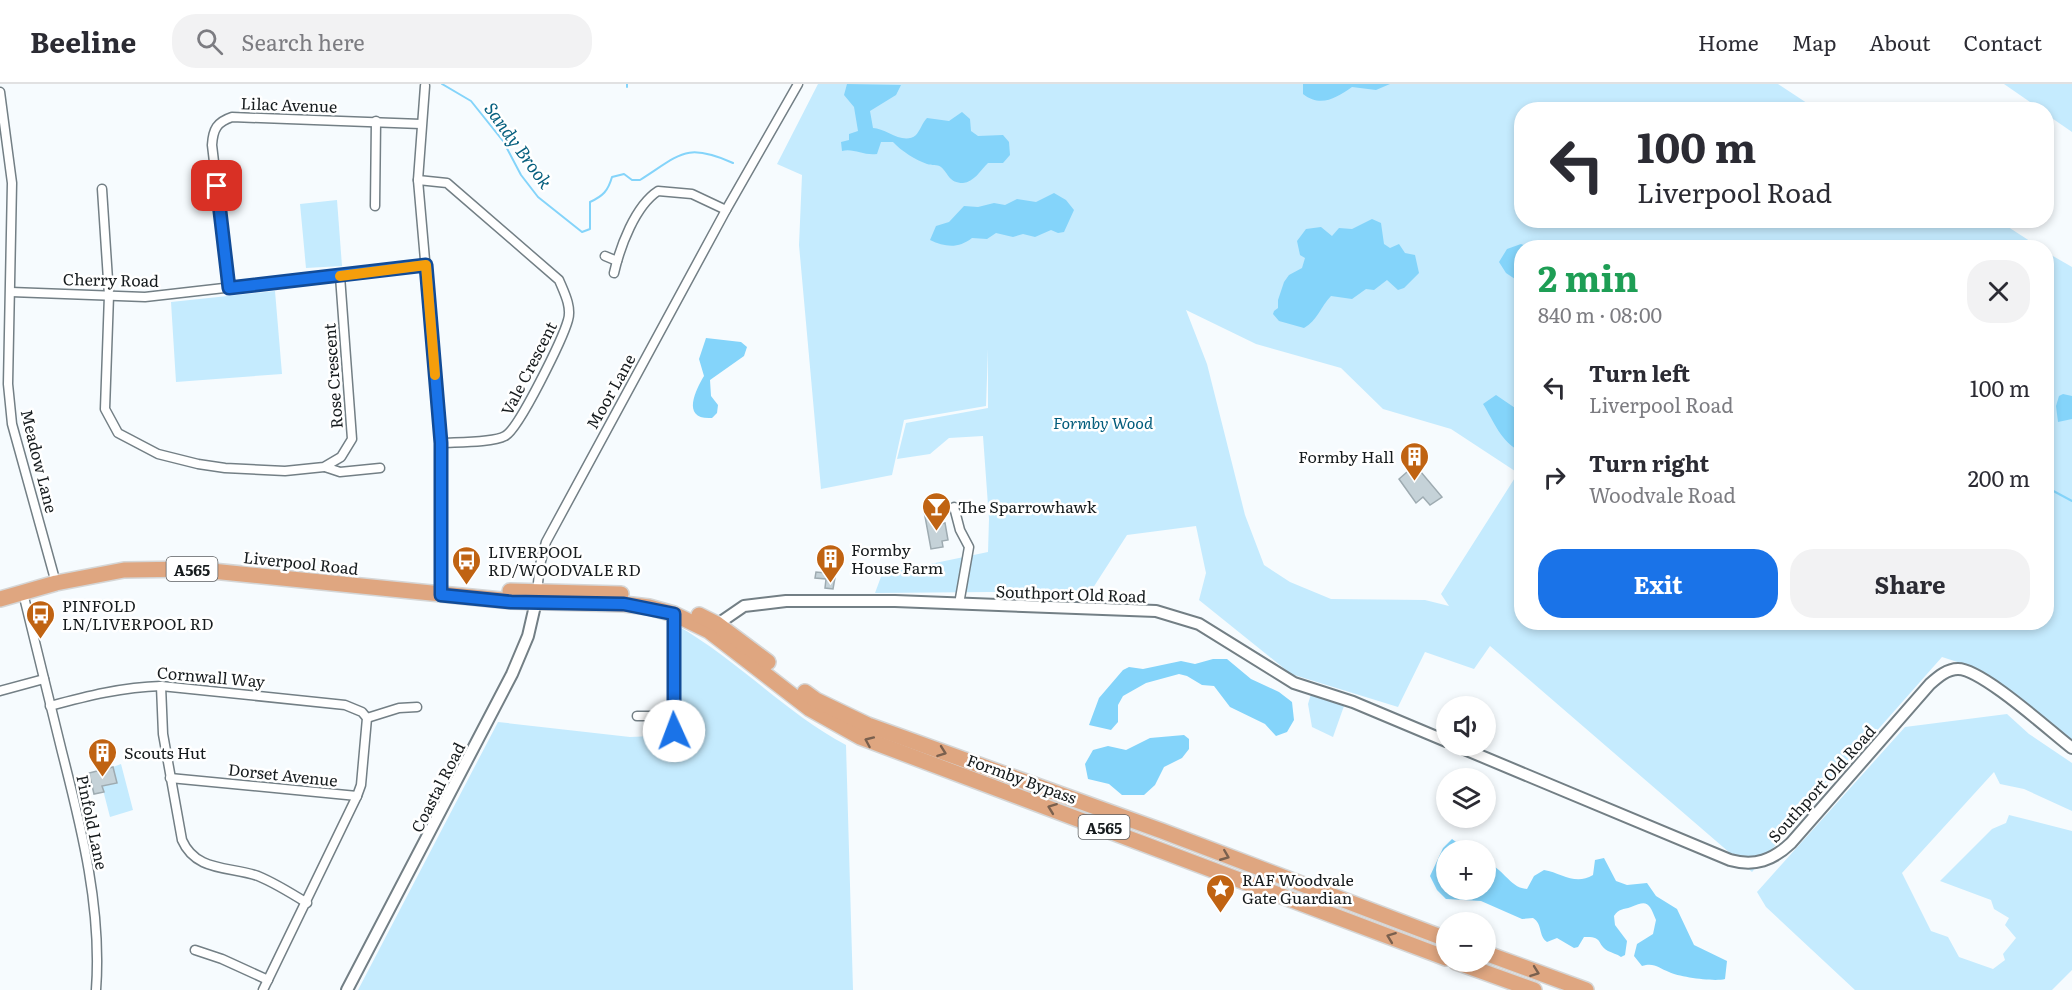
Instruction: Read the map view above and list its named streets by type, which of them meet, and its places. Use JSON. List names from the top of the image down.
{
  "streets": {
    "highway": ["Liverpool Road", "A565", "Formby Bypass"],
    "street": [
      "Lilac Avenue",
      "Cherry Road",
      "Vale Crescent",
      "Rose Crescent",
      "Moor Lane",
      "Meadow Lane",
      "Southport Old Road",
      "Cornwall Way",
      "Dorset Avenue",
      "Coastal Road",
      "Pinfold Lane"
    ]
  },
  "crossings": [
    ["Lilac Avenue", "Cherry Road"],
    ["Cherry Road", "Rose Crescent"],
    ["Cherry Road", "Meadow Lane"],
    ["Moor Lane", "Liverpool Road"],
    ["Moor Lane", "Coastal Road"],
    ["Meadow Lane", "Liverpool Road"],
    ["Liverpool Road", "Southport Old Road"],
    ["Liverpool Road", "Formby Bypass"],
    ["Liverpool Road", "Coastal Road"],
    ["Liverpool Road", "Pinfold Lane"],
    ["Southport Old Road", "Formby Bypass"],
    ["Cornwall Way", "Pinfold Lane"]
  ],
  "water": ["Sandy Brook"],
  "parks": ["Formby Wood"],
  "places": {
    "building": ["Formby Hall", "Formby House Farm", "Scouts Hut"],
    "bar": ["The Sparrowhawk"],
    "bus stop": ["LIVERPOOL RD/WOODVALE RD", "PINFOLD LN/LIVERPOOL RD"],
    "place": ["RAF Woodvale Gate Guardian"]
  },
  "page": {
    "header": "Beeline",
    "search": "Search here",
    "nav": [
      "Home",
      "Map",
      "About",
      "Contact"
    ],
    "turn": ["100 m", "Liverpool Road"],
    "heading": ["2 min", "840 m · 08:00"],
    "list": [
      {
        "name": "Turn left",
        "note": "Liverpool Road",
        "value": "100 m"
      },
      {
        "name": "Turn right",
        "note": "Woodvale Road",
        "value": "200 m"
      }
    ],
    "buttons": ["Exit", "Share"],
    "map_buttons": ["+", "−"]
  }
}
